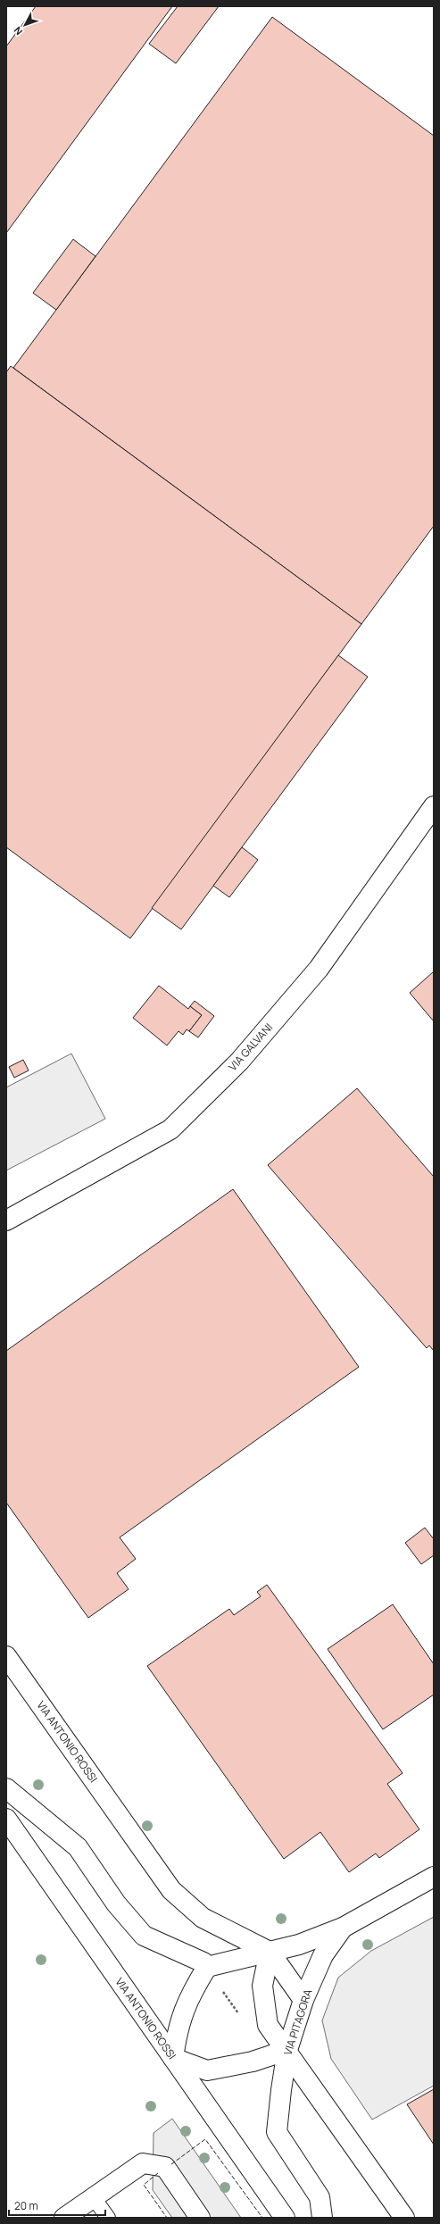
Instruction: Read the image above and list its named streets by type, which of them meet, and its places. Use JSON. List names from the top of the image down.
{
  "streets": {
    "street": ["VIA GALVANI", "VIA ANTONIO ROSSI", "VIA PITAGORA"]
  },
  "scale_bar": "20 m",
  "north": "bottom left"
}
